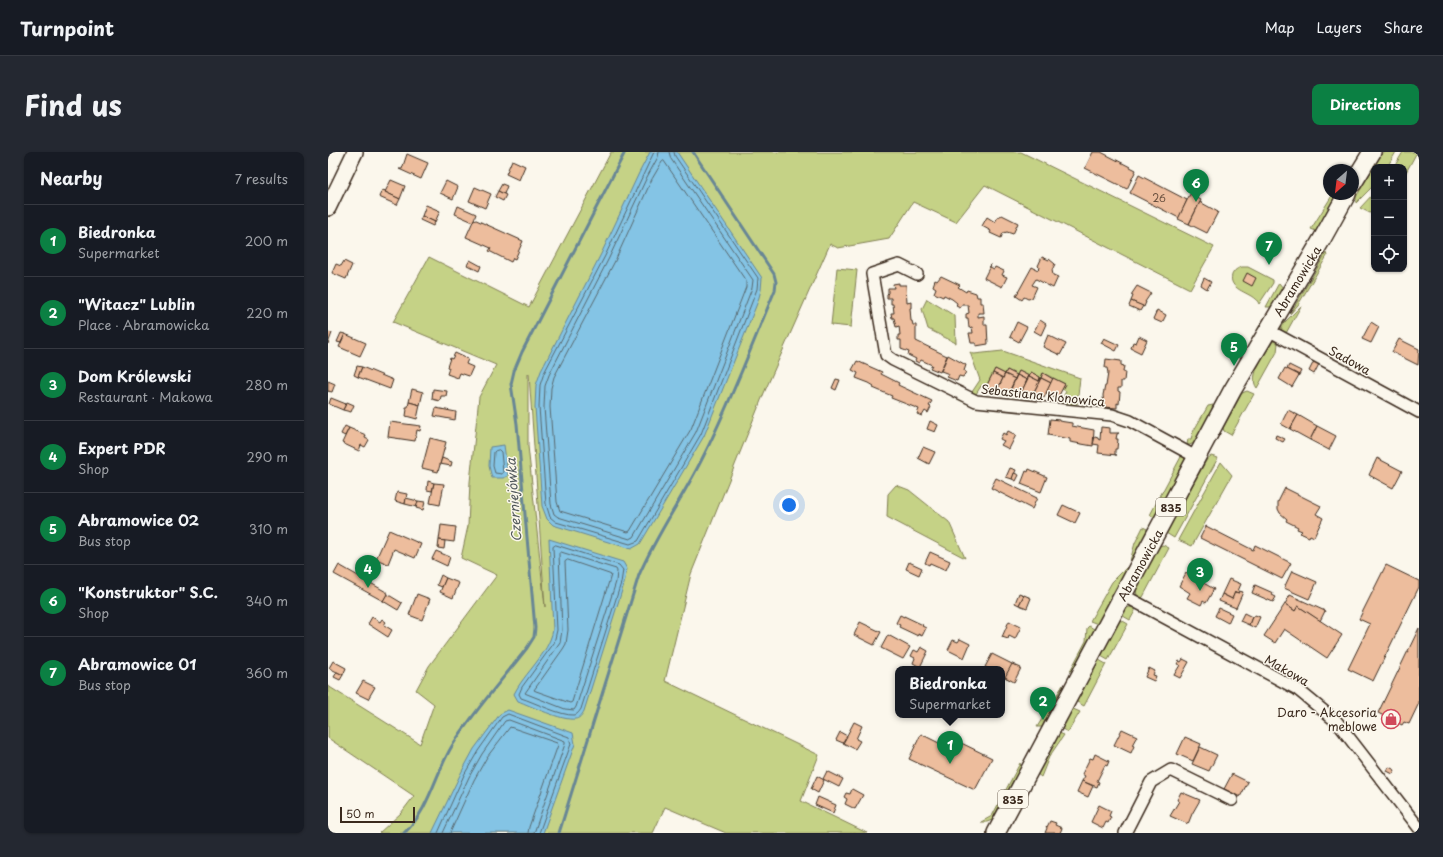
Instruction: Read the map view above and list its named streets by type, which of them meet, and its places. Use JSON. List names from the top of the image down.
{
  "streets": {
    "main road": ["Abramowicka", "835"],
    "street": ["Sadowa", "Sebastiana Klonowica", "Makowa"]
  },
  "crossings": [
    ["Abramowicka", "Sadowa"],
    ["Abramowicka", "Sebastiana Klonowica"],
    ["Abramowicka", "Makowa"]
  ],
  "water": ["Czerniejówka"],
  "places": {
    "shop": ["Daro - Akcesoria meblowe"]
  },
  "house_numbers": ["26"],
  "scale_bar": "50 m",
  "north": "bottom left",
  "page": {
    "header": "Turnpoint",
    "nav": ["Map", "Layers", "Share"],
    "title": "Find us",
    "buttons": "Directions",
    "heading": ["Nearby", "7 results"],
    "map_buttons": ["+", "−"],
    "pins": [
      "6",
      "7",
      "5",
      "4",
      "3",
      "2",
      "1"
    ],
    "list": [
      {
        "mark": "1",
        "name": "Biedronka",
        "note": "Supermarket",
        "value": "200 m"
      },
      {
        "mark": "2",
        "name": "\"Witacz\" Lublin",
        "note": "Place · Abramowicka",
        "value": "220 m"
      },
      {
        "mark": "3",
        "name": "Dom Królewski",
        "note": "Restaurant · Makowa",
        "value": "280 m"
      },
      {
        "mark": "4",
        "name": "Expert PDR",
        "note": "Shop",
        "value": "290 m"
      },
      {
        "mark": "5",
        "name": "Abramowice 02",
        "note": "Bus stop",
        "value": "310 m"
      },
      {
        "mark": "6",
        "name": "\"Konstruktor\" S.C.",
        "note": "Shop",
        "value": "340 m"
      },
      {
        "mark": "7",
        "name": "Abramowice 01",
        "note": "Bus stop",
        "value": "360 m"
      }
    ],
    "popup": ["Biedronka", "Supermarket"],
    "scale": "50 m"
  }
}
